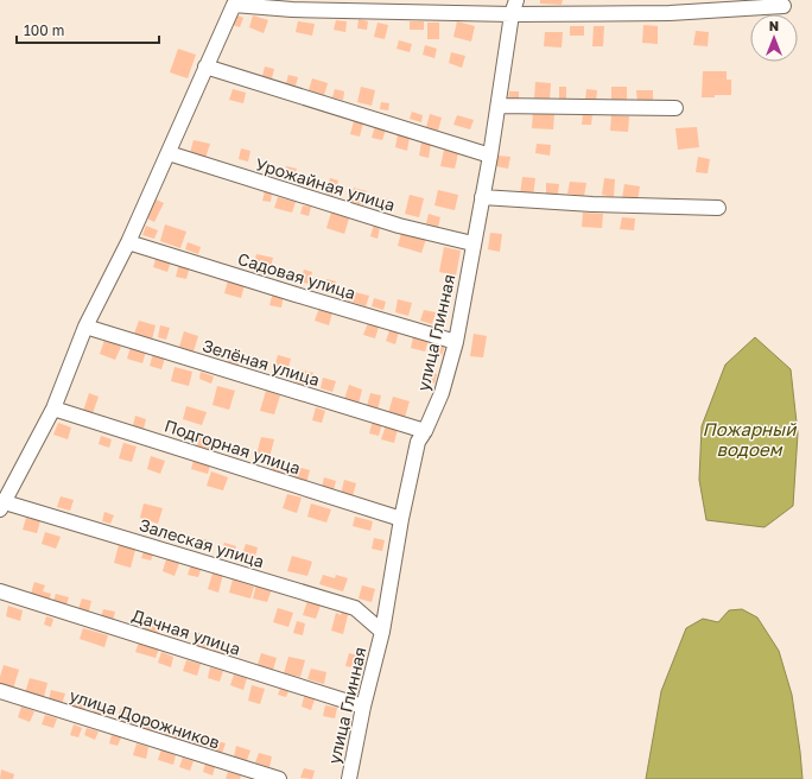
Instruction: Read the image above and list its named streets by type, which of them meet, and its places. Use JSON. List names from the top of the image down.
{
  "streets": {
    "street": [
      "Урожайная улица",
      "Садовая улица",
      "улица Глинная",
      "Зелёная улица",
      "Подгорная улица",
      "Залеская улица",
      "Дачная улица",
      "улица Дорожников"
    ]
  },
  "crossings": [
    ["Урожайная улица", "улица Глинная"],
    ["Садовая улица", "улица Глинная"],
    ["улица Глинная", "Зелёная улица"],
    ["улица Глинная", "Подгорная улица"],
    ["улица Глинная", "Залеская улица"],
    ["улица Глинная", "Дачная улица"]
  ],
  "water": ["Пожарный водоем"],
  "scale_bar": "100 m",
  "north": "top"
}
